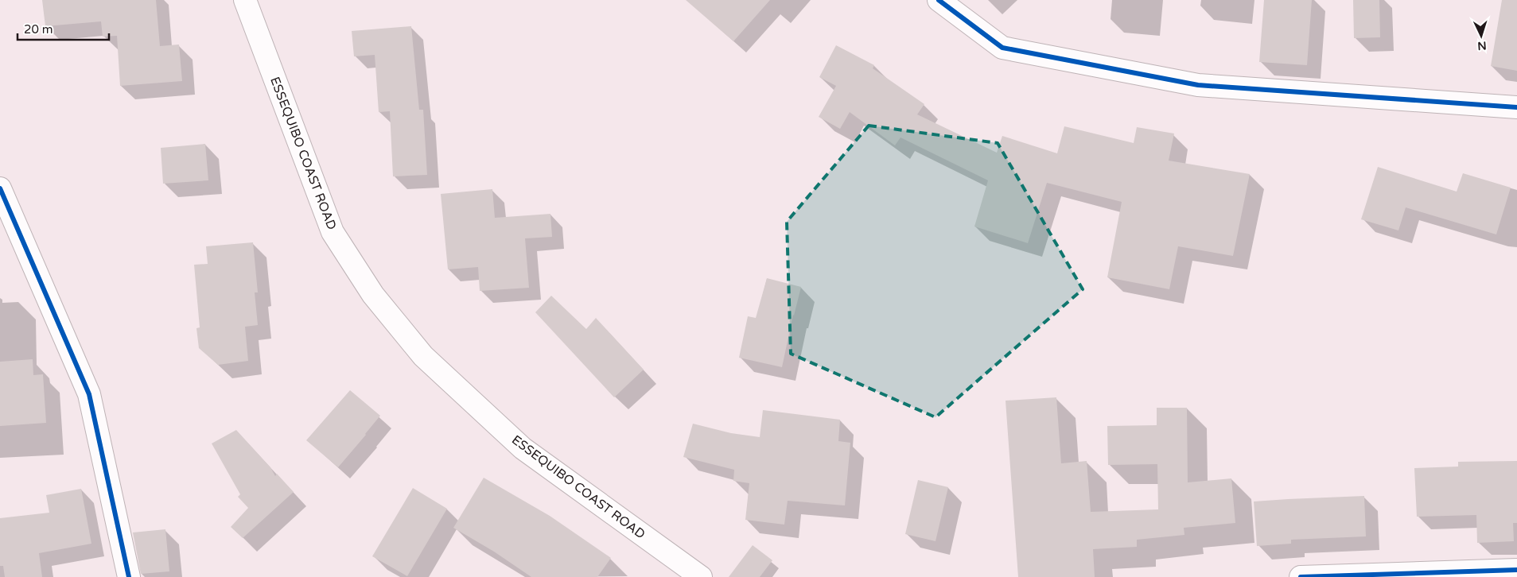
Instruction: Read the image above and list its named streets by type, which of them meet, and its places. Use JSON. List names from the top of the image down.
{
  "streets": {
    "street": ["ESSEQUIBO COAST ROAD"]
  },
  "scale_bar": "20 m",
  "north": "bottom"
}
